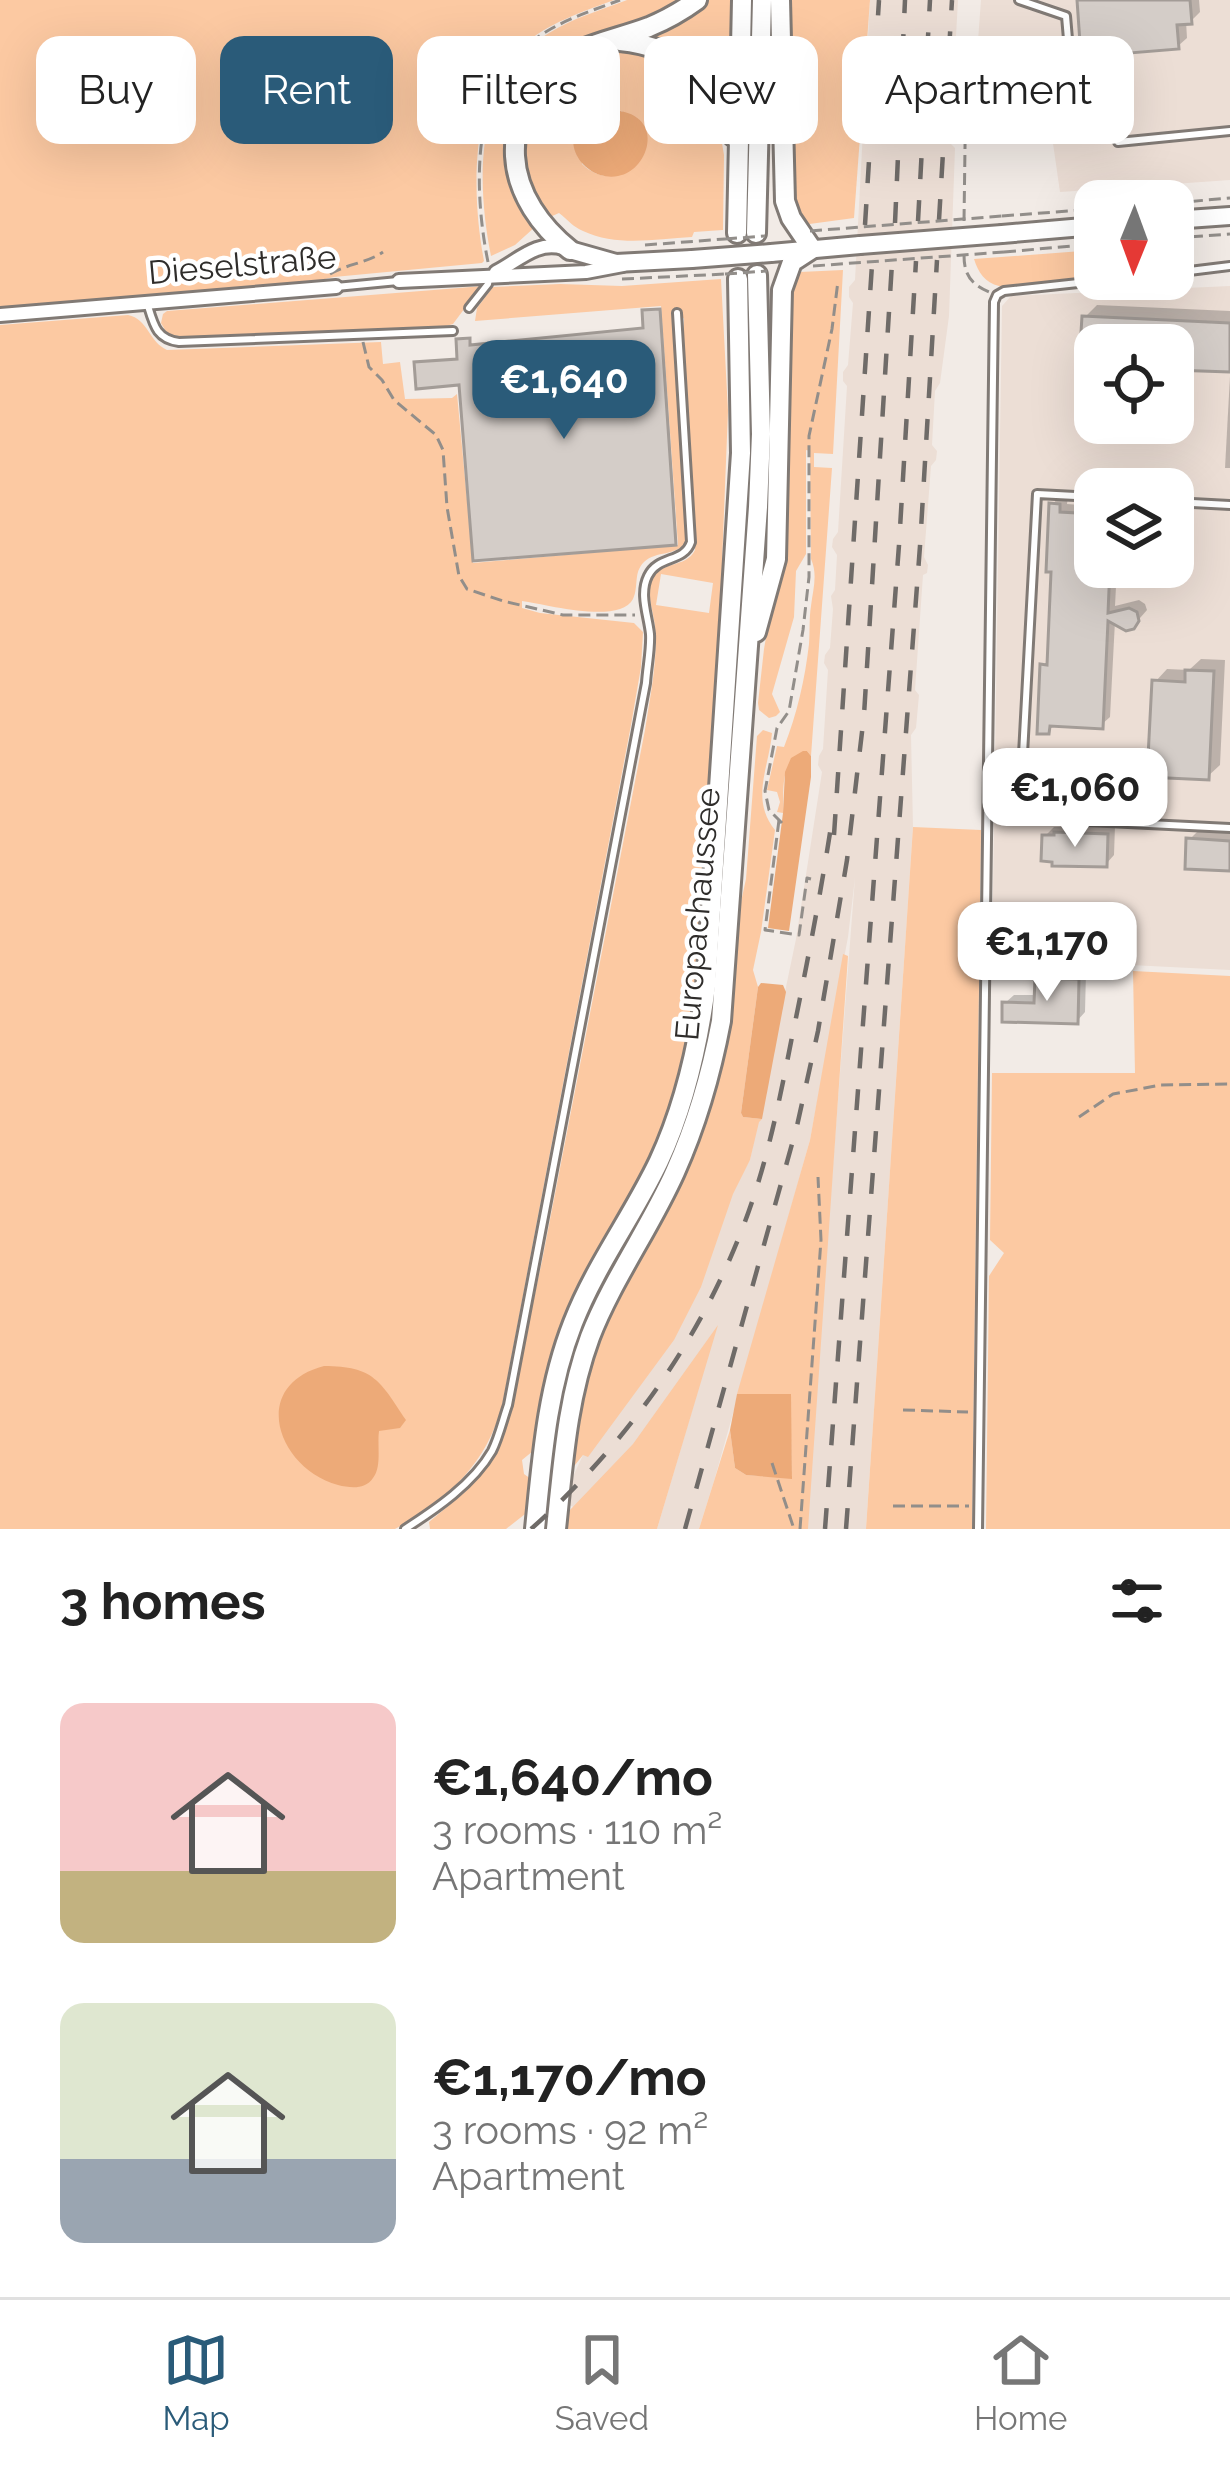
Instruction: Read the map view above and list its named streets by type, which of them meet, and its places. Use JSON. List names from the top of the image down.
{
  "streets": {
    "main road": ["Europachaussee"],
    "street": ["Dieselstraße"]
  },
  "crossings": [
    ["Dieselstraße", "Europachaussee"]
  ],
  "north": "bottom",
  "page": {
    "chip": [
      "Buy",
      "Rent",
      "Filters",
      "New",
      "Apartment"
    ],
    "price": ["€1,640", "€1,060", "€1,170"],
    "heading": "3 homes",
    "list": [
      {
        "name": "€1,640/mo",
        "note": "3 rooms · 110 m² · Apartment"
      },
      {
        "name": "€1,170/mo",
        "note": "3 rooms · 92 m² · Apartment"
      }
    ],
    "tabs": ["Map", "Saved", "Home"]
  }
}
